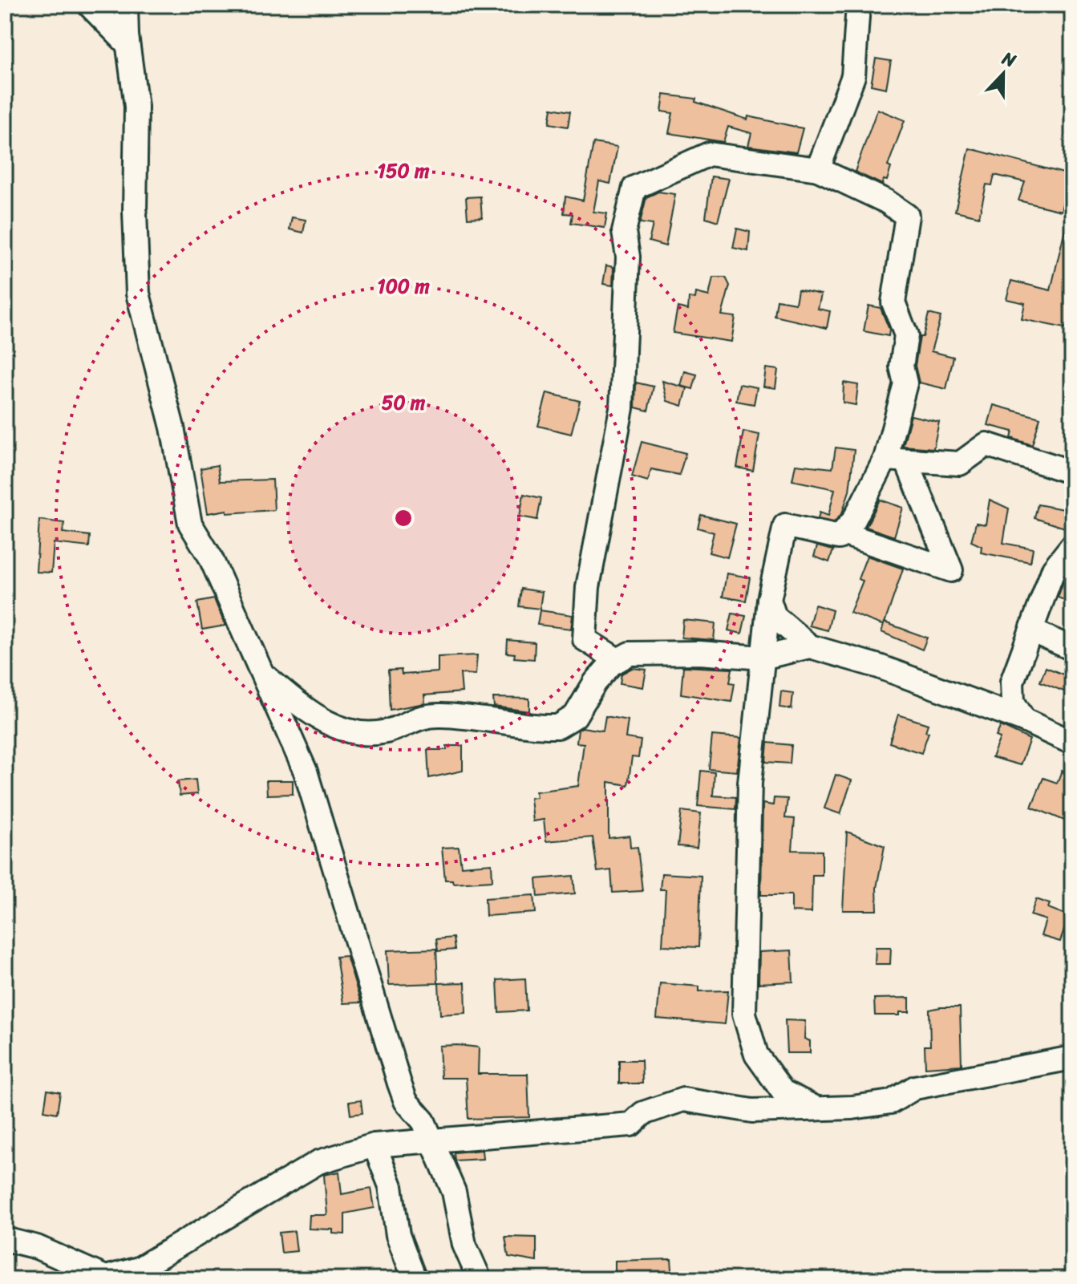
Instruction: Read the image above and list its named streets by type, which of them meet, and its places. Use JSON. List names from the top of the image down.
{
  "north": "top",
  "rings": ["150 m", "100 m", "50 m"]
}
